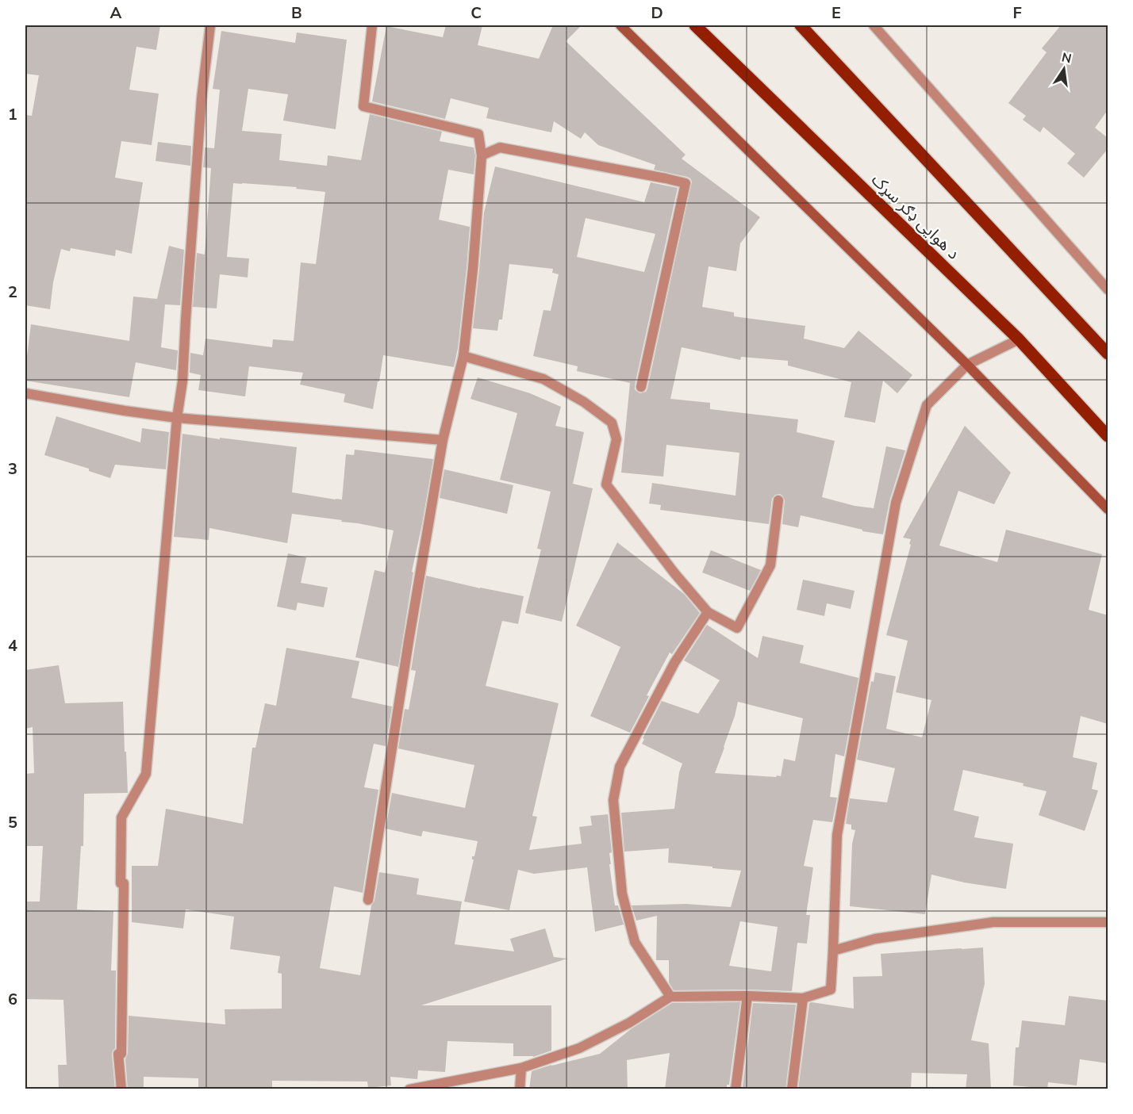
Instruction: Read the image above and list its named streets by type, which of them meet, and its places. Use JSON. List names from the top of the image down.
{
  "streets": {
    "main road": ["د هوایی ډګر سړک"]
  },
  "north": "top",
  "grid": {
    "columns": [
      "A",
      "B",
      "C",
      "D",
      "E",
      "F"
    ],
    "rows": [
      "1",
      "2",
      "3",
      "4",
      "5",
      "6"
    ]
  }
}
